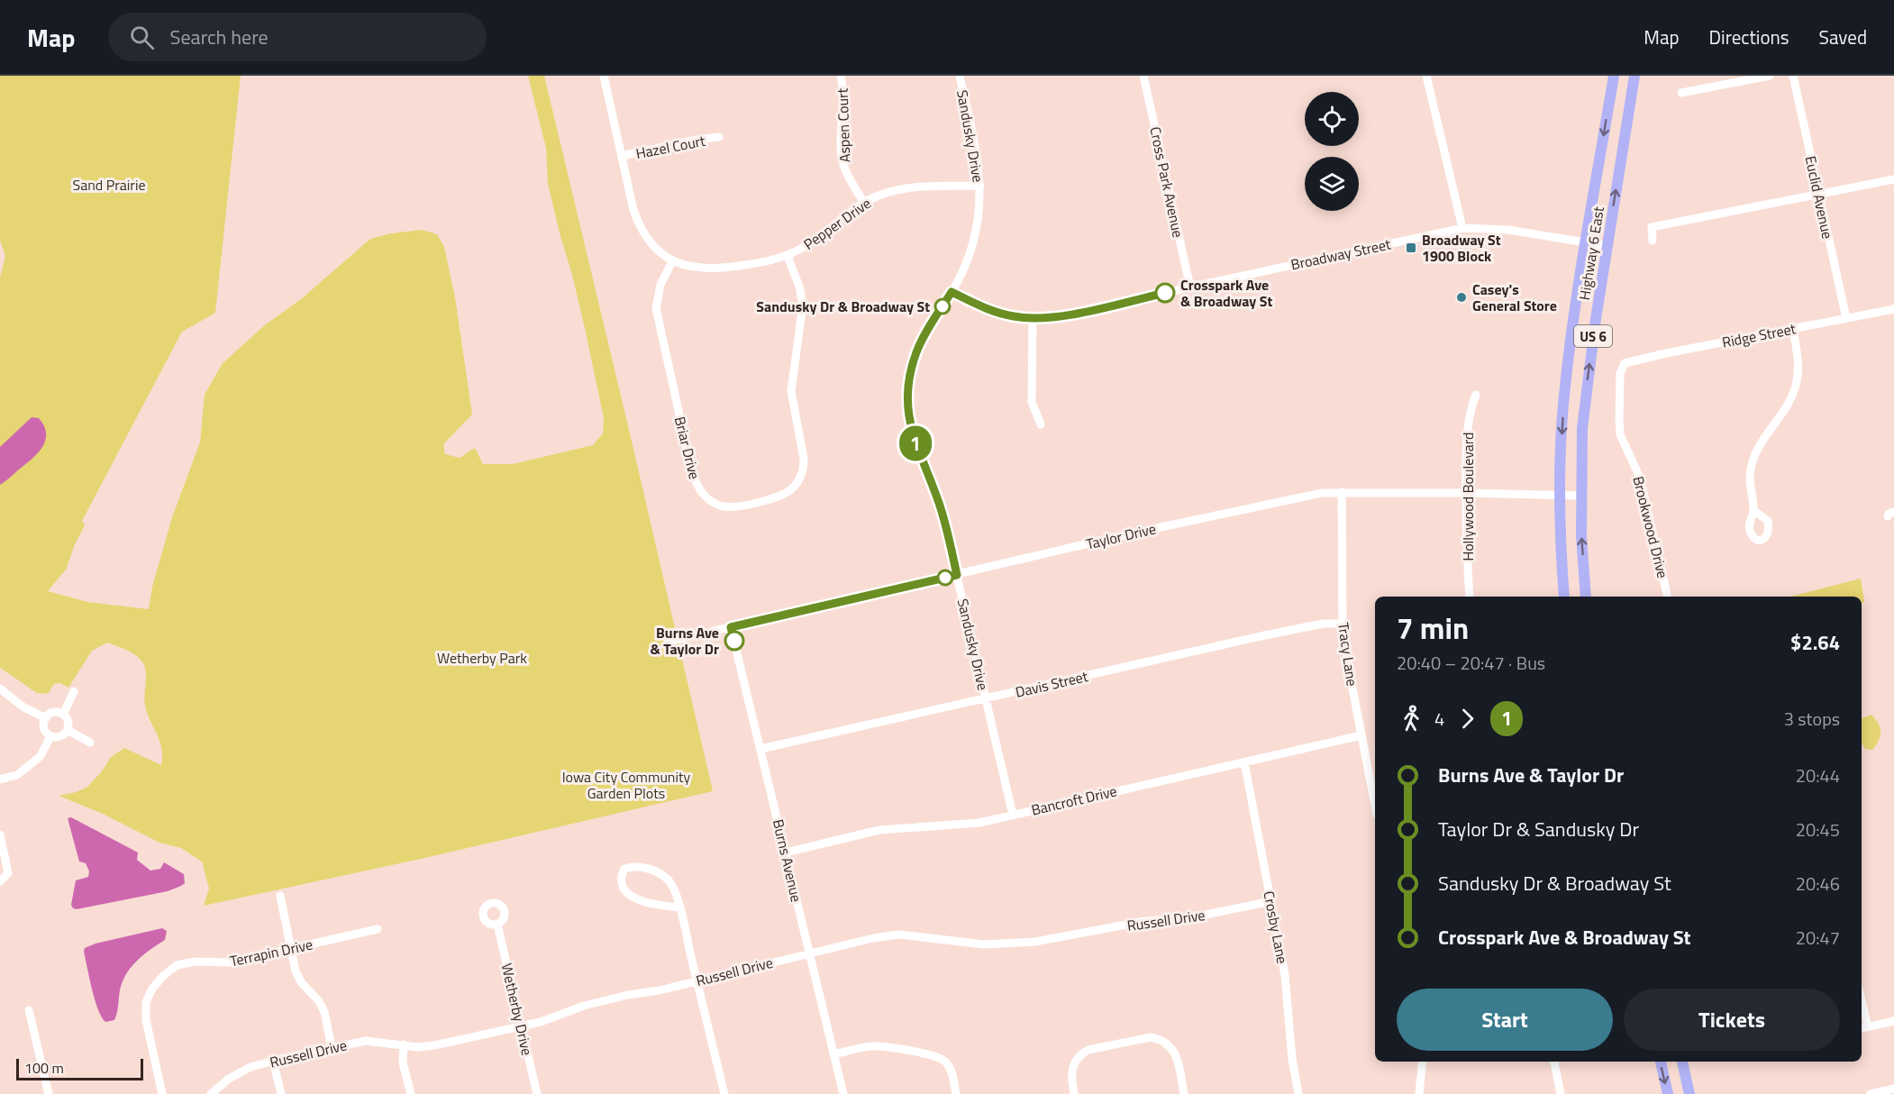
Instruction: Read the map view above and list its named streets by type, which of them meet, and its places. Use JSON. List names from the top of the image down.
{
  "streets": {
    "main road": ["Highway 6 East", "US 6"],
    "street": [
      "Aspen Court",
      "Sandusky Drive",
      "Hazel Court",
      "Cross Park Avenue",
      "Euclid Avenue",
      "Pepper Drive",
      "Broadway Street",
      "Ridge Street",
      "Briar Drive",
      "Hollywood Boulevard",
      "Brookwood Drive",
      "Taylor Drive",
      "Tracy Lane",
      "Davis Street",
      "Bancroft Drive",
      "Burns Avenue",
      "Russell Drive",
      "Crosby Lane",
      "Terrapin Drive",
      "Wetherby Drive"
    ]
  },
  "crossings": [
    ["Aspen Court", "Pepper Drive"],
    ["Sandusky Drive", "Pepper Drive"],
    ["Sandusky Drive", "Broadway Street"],
    ["Sandusky Drive", "Taylor Drive"],
    ["Sandusky Drive", "Davis Street"],
    ["Sandusky Drive", "Bancroft Drive"],
    ["Hazel Court", "Pepper Drive"],
    ["Cross Park Avenue", "Broadway Street"],
    ["Euclid Avenue", "Ridge Street"],
    ["Pepper Drive", "Briar Drive"],
    ["Highway 6 East", "Broadway Street"],
    ["Highway 6 East", "Taylor Drive"],
    ["Ridge Street", "Brookwood Drive"],
    ["Hollywood Boulevard", "Taylor Drive"],
    ["Taylor Drive", "Tracy Lane"],
    ["Taylor Drive", "Burns Avenue"],
    ["Tracy Lane", "Davis Street"],
    ["Tracy Lane", "Bancroft Drive"],
    ["Davis Street", "Burns Avenue"],
    ["Bancroft Drive", "Burns Avenue"],
    ["Bancroft Drive", "Crosby Lane"],
    ["Burns Avenue", "Russell Drive"],
    ["Russell Drive", "Crosby Lane"],
    ["Russell Drive", "Wetherby Drive"]
  ],
  "parks": ["Sand Prairie", "Wetherby Park", "Iowa City Community Garden Plots"],
  "places": {
    "transit": ["Broadway St 1900 Block"],
    "other": [
      "Crosspark Ave & Broadway St",
      "Casey's General Store",
      "Sandusky Dr & Broadway St",
      "Burns Ave & Taylor Dr"
    ]
  },
  "lines": ["bus line 1"],
  "scale_bar": "100 m",
  "page": {
    "header": "Map",
    "search": "Search here",
    "nav": ["Map", "Directions", "Saved"],
    "on_map": "1",
    "heading": ["7 min", "20:40 – 20:47 · Bus", "$2.64"],
    "legs": ["4", "1", "3 stops"],
    "list": [
      {
        "name": "Burns Ave & Taylor Dr",
        "value": "20:44"
      },
      {
        "name": "Taylor Dr & Sandusky Dr",
        "value": "20:45"
      },
      {
        "name": "Sandusky Dr & Broadway St",
        "value": "20:46"
      },
      {
        "name": "Crosspark Ave & Broadway St",
        "value": "20:47"
      }
    ],
    "buttons": ["Start", "Tickets"],
    "scale": "100 m"
  }
}
